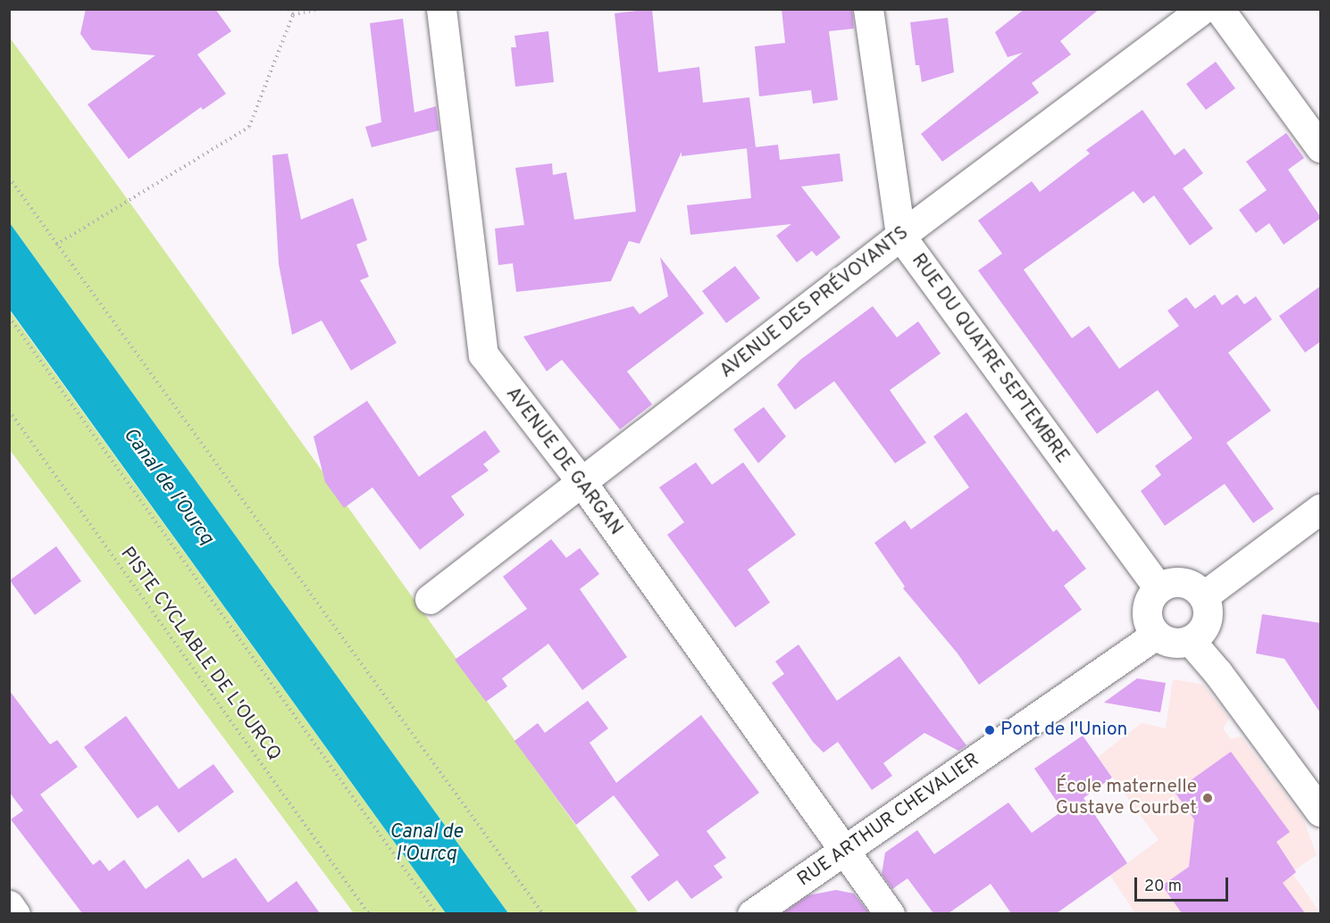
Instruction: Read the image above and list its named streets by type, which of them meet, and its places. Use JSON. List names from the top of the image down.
{
  "streets": {
    "street": [
      "AVENUE DES PRÉVOYANTS",
      "RUE DU QUATRE SEPTEMBRE",
      "AVENUE DE GARGAN",
      "RUE ARTHUR CHEVALIER"
    ],
    "path": ["PISTE CYCLABLE DE L'OURCQ"]
  },
  "crossings": [
    ["AVENUE DES PRÉVOYANTS", "RUE DU QUATRE SEPTEMBRE"],
    ["AVENUE DES PRÉVOYANTS", "AVENUE DE GARGAN"],
    ["RUE DU QUATRE SEPTEMBRE", "RUE ARTHUR CHEVALIER"],
    ["AVENUE DE GARGAN", "RUE ARTHUR CHEVALIER"]
  ],
  "water": ["Canal de l'Ourcq"],
  "places": ["Pont de l'Union", "École maternelle Gustave Courbet"],
  "scale_bar": "20 m"
}
